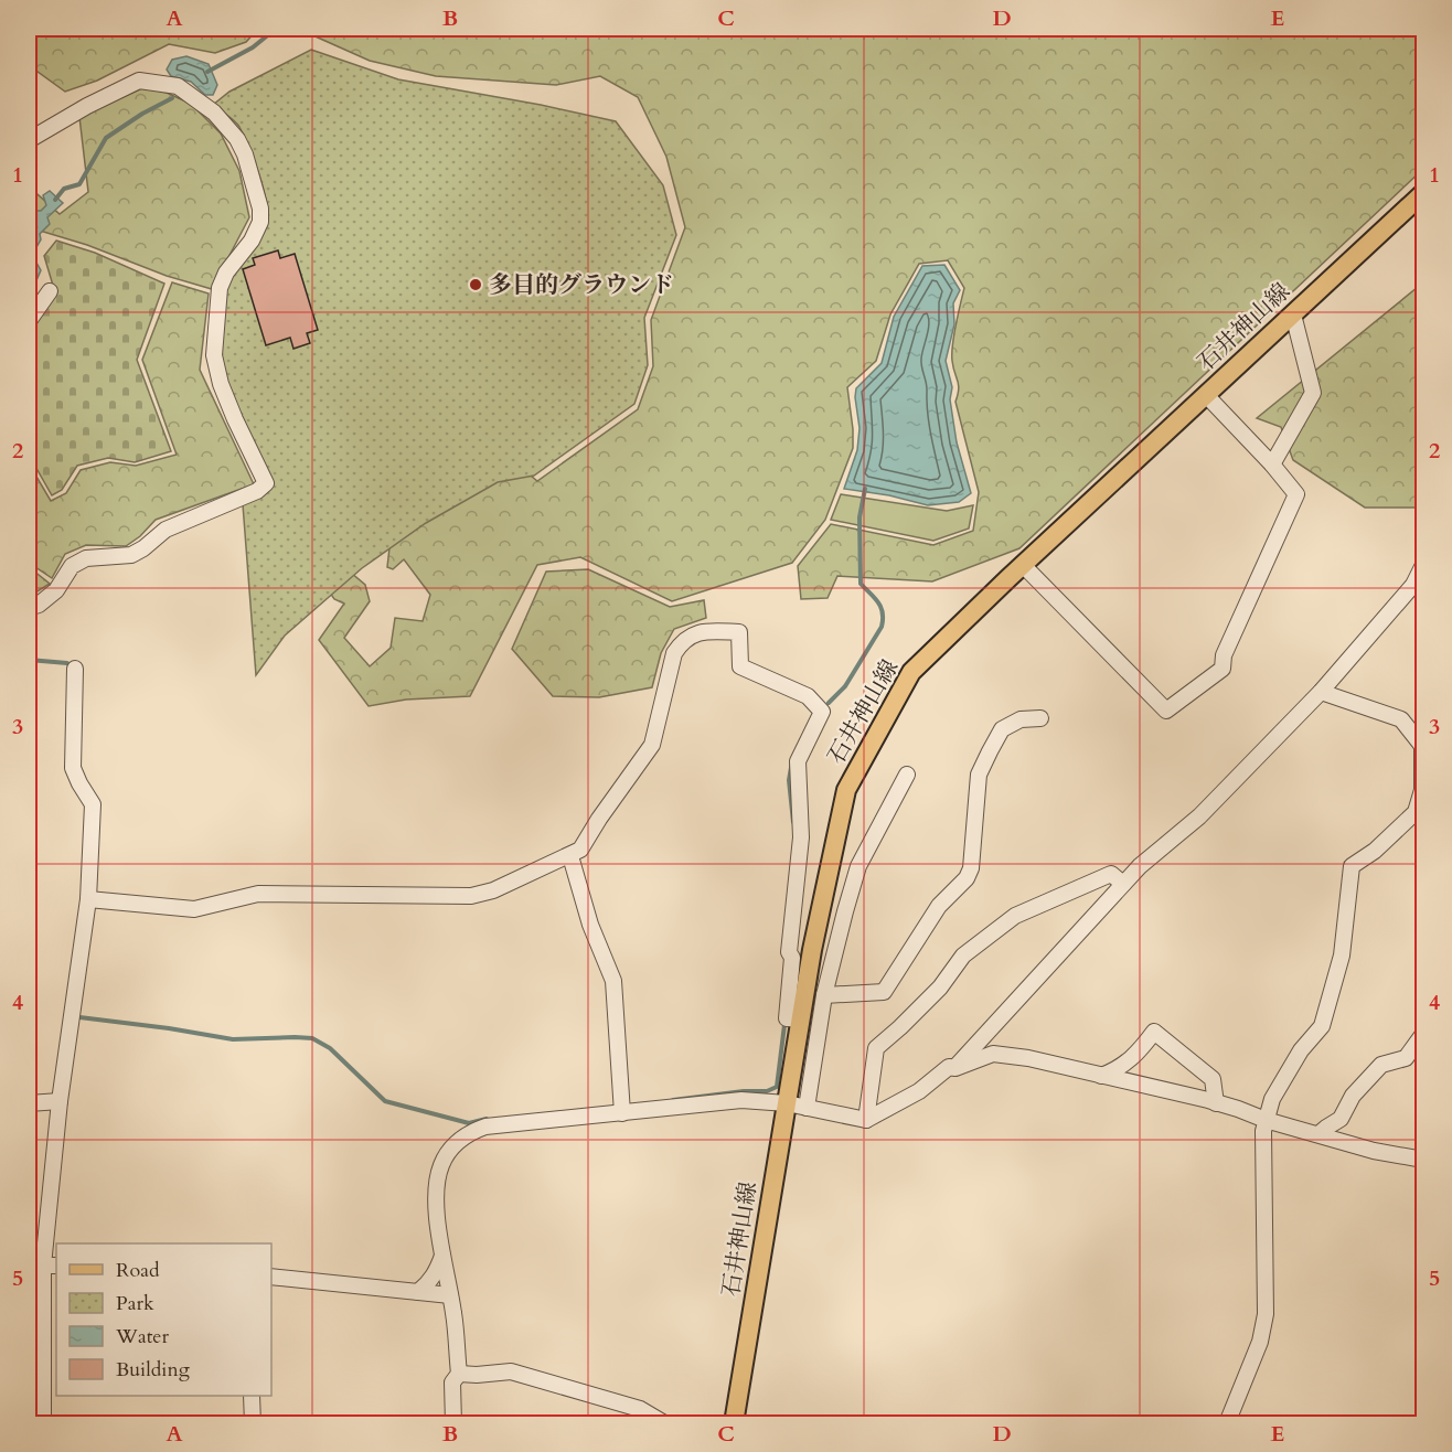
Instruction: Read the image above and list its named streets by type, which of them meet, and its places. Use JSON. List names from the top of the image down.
{
  "streets": {
    "main road": ["石井神山線"]
  },
  "places": ["多目的グラウンド"],
  "legend": [
    "Road",
    "Park",
    "Water",
    "Building"
  ],
  "grid": {
    "columns": [
      "A",
      "B",
      "C",
      "D",
      "E"
    ],
    "rows": [
      "1",
      "2",
      "3",
      "4",
      "5"
    ]
  }
}
